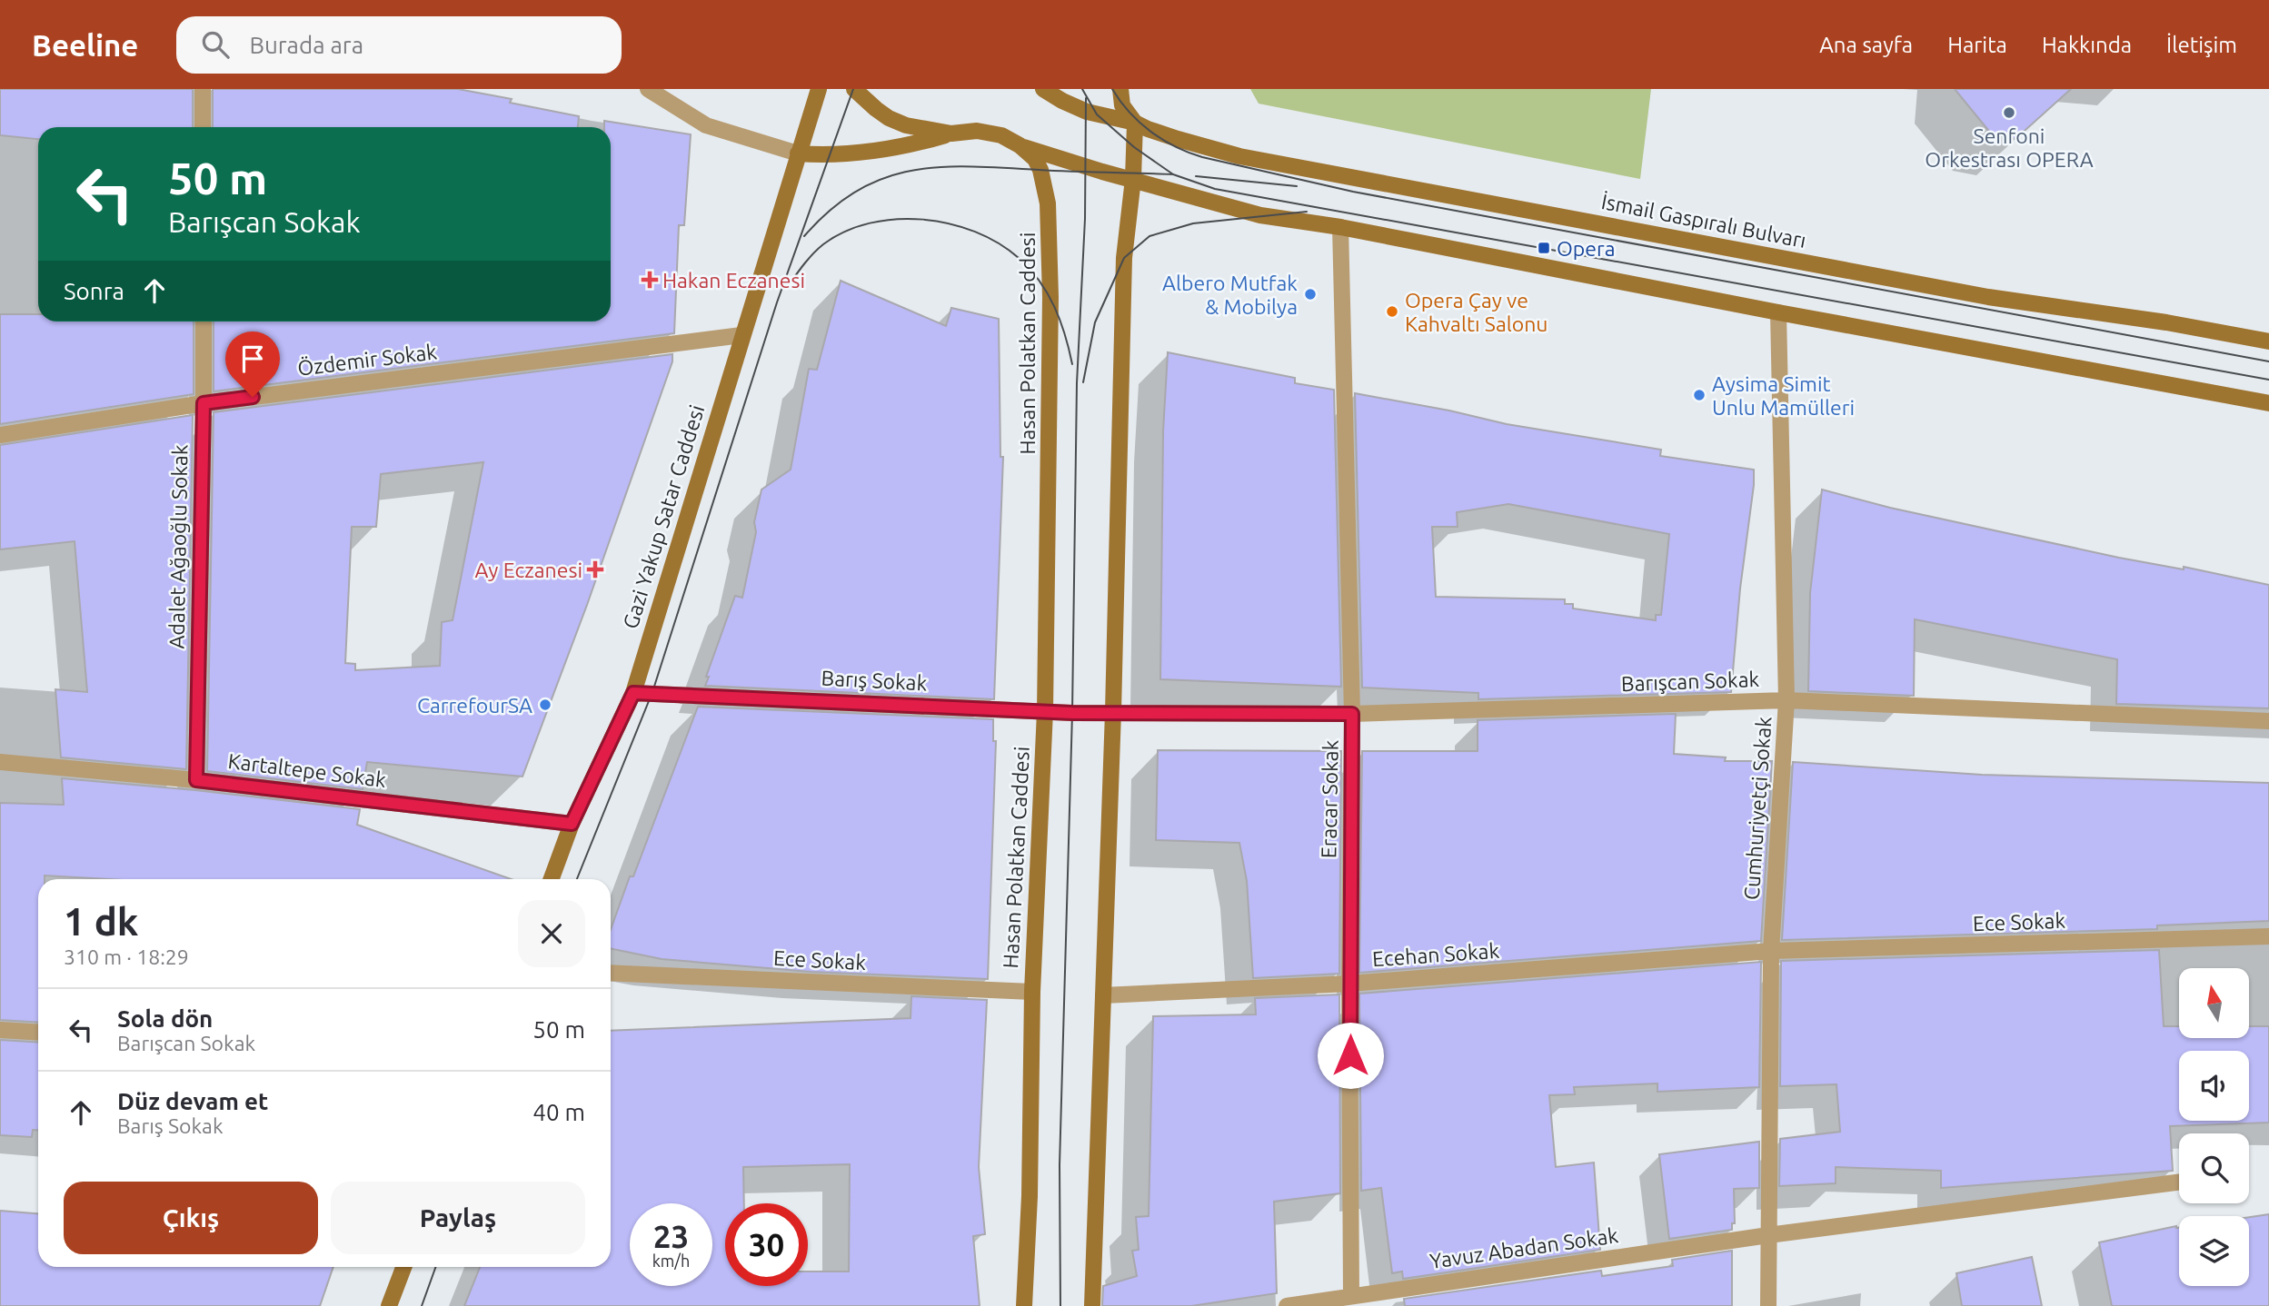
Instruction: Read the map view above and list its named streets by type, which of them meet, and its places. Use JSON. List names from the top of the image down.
{
  "streets": {
    "main road": ["İsmail Gaspıralı Bulvarı", "Hasan Polatkan Caddesi", "Gazi Yakup Satar Caddesi"],
    "street": [
      "Özdemir Sokak",
      "Adalet Ağaoğlu Sokak",
      "Barış Sokak",
      "Barışcan Sokak",
      "Kartaltepe Sokak",
      "Eracar Sokak",
      "Cumhuriyetçi Sokak",
      "Ece Sokak",
      "Ecehan Sokak",
      "Yavuz Abadan Sokak"
    ]
  },
  "crossings": [
    ["Hasan Polatkan Caddesi", "Barış Sokak"],
    ["Hasan Polatkan Caddesi", "Ece Sokak"],
    ["Özdemir Sokak", "Gazi Yakup Satar Caddesi"],
    ["Özdemir Sokak", "Adalet Ağaoğlu Sokak"],
    ["Gazi Yakup Satar Caddesi", "Barış Sokak"],
    ["Gazi Yakup Satar Caddesi", "Kartaltepe Sokak"],
    ["Adalet Ağaoğlu Sokak", "Kartaltepe Sokak"],
    ["Barış Sokak", "Barışcan Sokak"],
    ["Barışcan Sokak", "Eracar Sokak"],
    ["Barışcan Sokak", "Cumhuriyetçi Sokak"],
    ["Eracar Sokak", "Ecehan Sokak"],
    ["Eracar Sokak", "Yavuz Abadan Sokak"],
    ["Cumhuriyetçi Sokak", "Ece Sokak"],
    ["Cumhuriyetçi Sokak", "Ecehan Sokak"],
    ["Cumhuriyetçi Sokak", "Yavuz Abadan Sokak"],
    ["Ece Sokak", "Ecehan Sokak"]
  ],
  "places": {
    "other": [
      "Senfoni Orkestrası OPERA",
      "Albero Mutfak & Mobilya",
      "Opera Çay ve Kahvaltı Salonu",
      "Aysima Simit Unlu Mamülleri",
      "CarrefourSA"
    ],
    "transit": ["Opera"],
    "health": ["Hakan Eczanesi", "Ay Eczanesi"]
  },
  "north": "top",
  "page": {
    "header": "Beeline",
    "search": "Burada ara",
    "nav": [
      "Ana sayfa",
      "Harita",
      "Hakkında",
      "İletişim"
    ],
    "turn": ["50 m", "Barışcan Sokak"],
    "then": "Sonra",
    "heading": ["1 dk", "310 m · 18:29"],
    "list": [
      {
        "name": "Sola dön",
        "note": "Barışcan Sokak",
        "value": "50 m"
      },
      {
        "name": "Düz devam et",
        "note": "Barış Sokak",
        "value": "40 m"
      }
    ],
    "buttons": ["Çıkış", "Paylaş"],
    "speed": "23 km/h",
    "limit": "30"
  }
}
